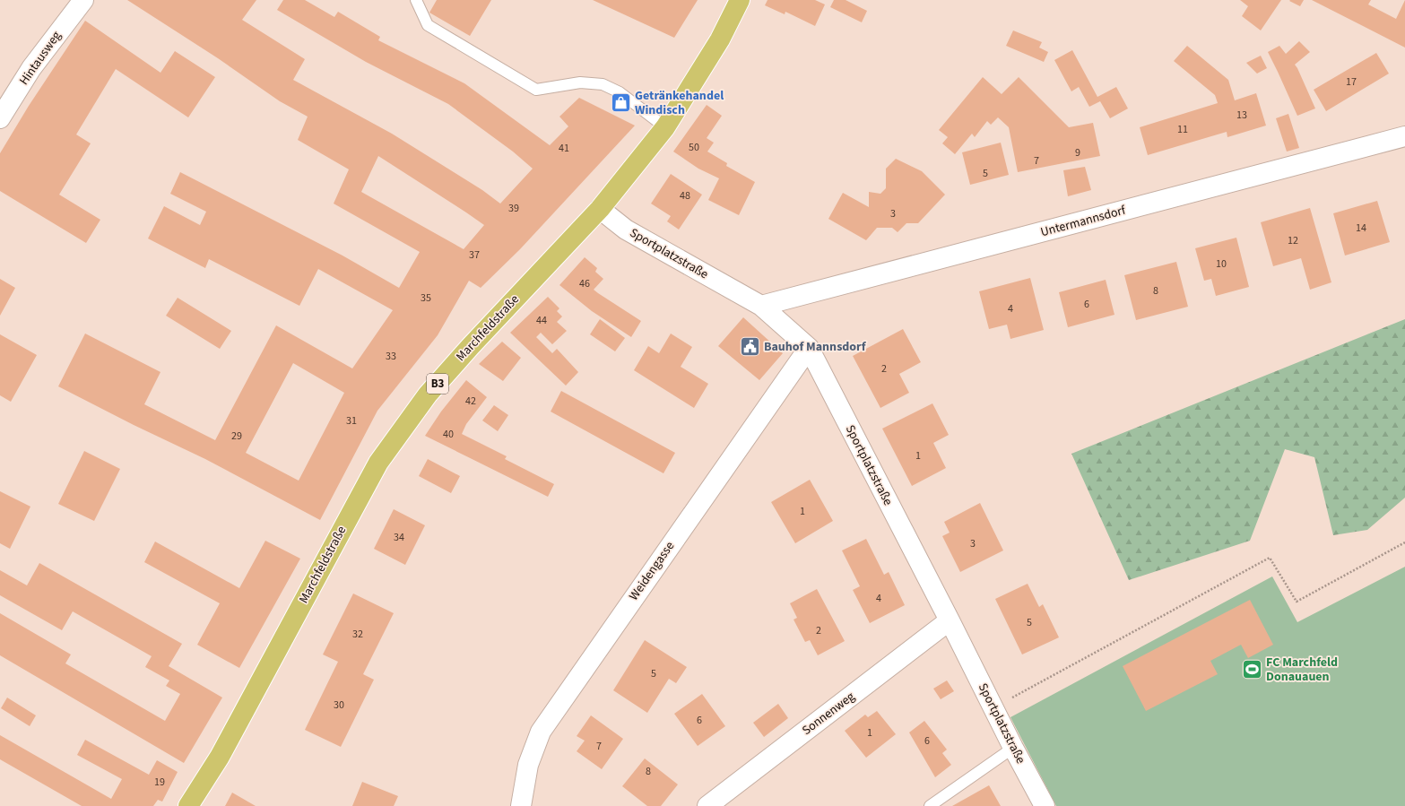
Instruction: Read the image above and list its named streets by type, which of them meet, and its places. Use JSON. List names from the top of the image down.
{
  "streets": {
    "main road": ["Marchfeldstraße", "B3"],
    "street": [
      "Hintausweg",
      "Untermannsdorf",
      "Sportplatzstraße",
      "Weidengasse",
      "Sonnenweg"
    ]
  },
  "crossings": [
    ["Untermannsdorf", "Sportplatzstraße"],
    ["Sportplatzstraße", "Marchfeldstraße"],
    ["Sportplatzstraße", "Weidengasse"],
    ["Sportplatzstraße", "Sonnenweg"]
  ],
  "places": {
    "shop": ["Getränkehandel Windisch"],
    "public building": ["Bauhof Mannsdorf"],
    "sports": ["FC Marchfeld Donauauen"]
  },
  "house_numbers": [
    "17",
    "13",
    "11",
    "50",
    "41",
    "9",
    "7",
    "5",
    "48",
    "39",
    "3",
    "14",
    "12",
    "37",
    "10",
    "46",
    "8",
    "35",
    "6",
    "4",
    "44",
    "33",
    "2",
    "42",
    "31",
    "40",
    "29",
    "1",
    "1",
    "34",
    "3",
    "4",
    "5",
    "2",
    "32",
    "5",
    "30",
    "6",
    "1",
    "6",
    "7",
    "8",
    "19"
  ]
}
